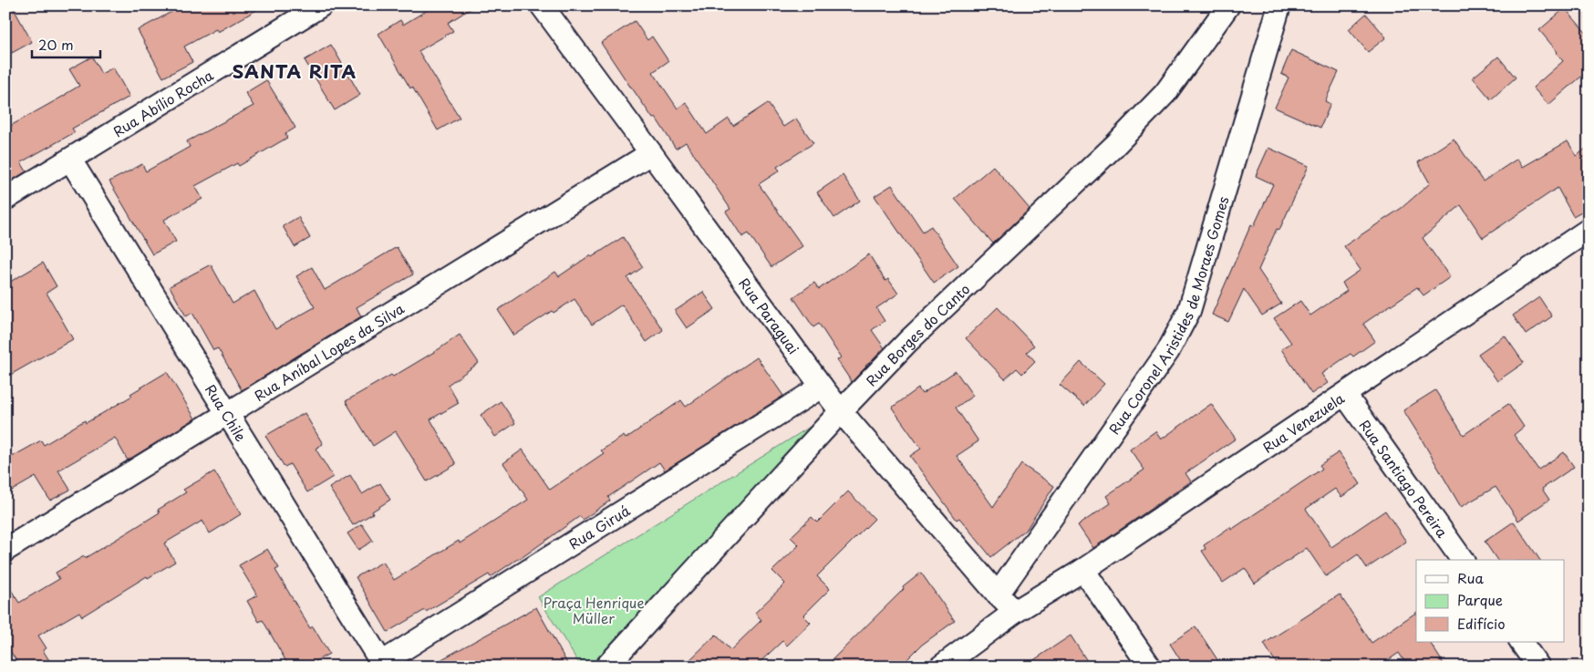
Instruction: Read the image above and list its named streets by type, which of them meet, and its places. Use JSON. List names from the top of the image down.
{
  "streets": {
    "street": [
      "Rua Abílio Rocha",
      "Rua Coronel Aristides de Moraes Gomes",
      "Rua Paraguai",
      "Rua Borges do Canto",
      "Rua Aníbal Lopes da Silva",
      "Rua Chile",
      "Rua Venezuela",
      "Rua Santiago Pereira",
      "Rua Giruá"
    ]
  },
  "crossings": [
    ["Rua Abílio Rocha", "Rua Chile"],
    ["Rua Coronel Aristides de Moraes Gomes", "Rua Paraguai"],
    ["Rua Paraguai", "Rua Borges do Canto"],
    ["Rua Paraguai", "Rua Aníbal Lopes da Silva"],
    ["Rua Paraguai", "Rua Venezuela"],
    ["Rua Paraguai", "Rua Giruá"],
    ["Rua Aníbal Lopes da Silva", "Rua Chile"],
    ["Rua Chile", "Rua Giruá"],
    ["Rua Venezuela", "Rua Santiago Pereira"]
  ],
  "districts": ["SANTA RITA"],
  "parks": ["Praça Henrique Müller"],
  "legend": ["Rua", "Parque", "Edifício"],
  "scale_bar": "20 m"
}
